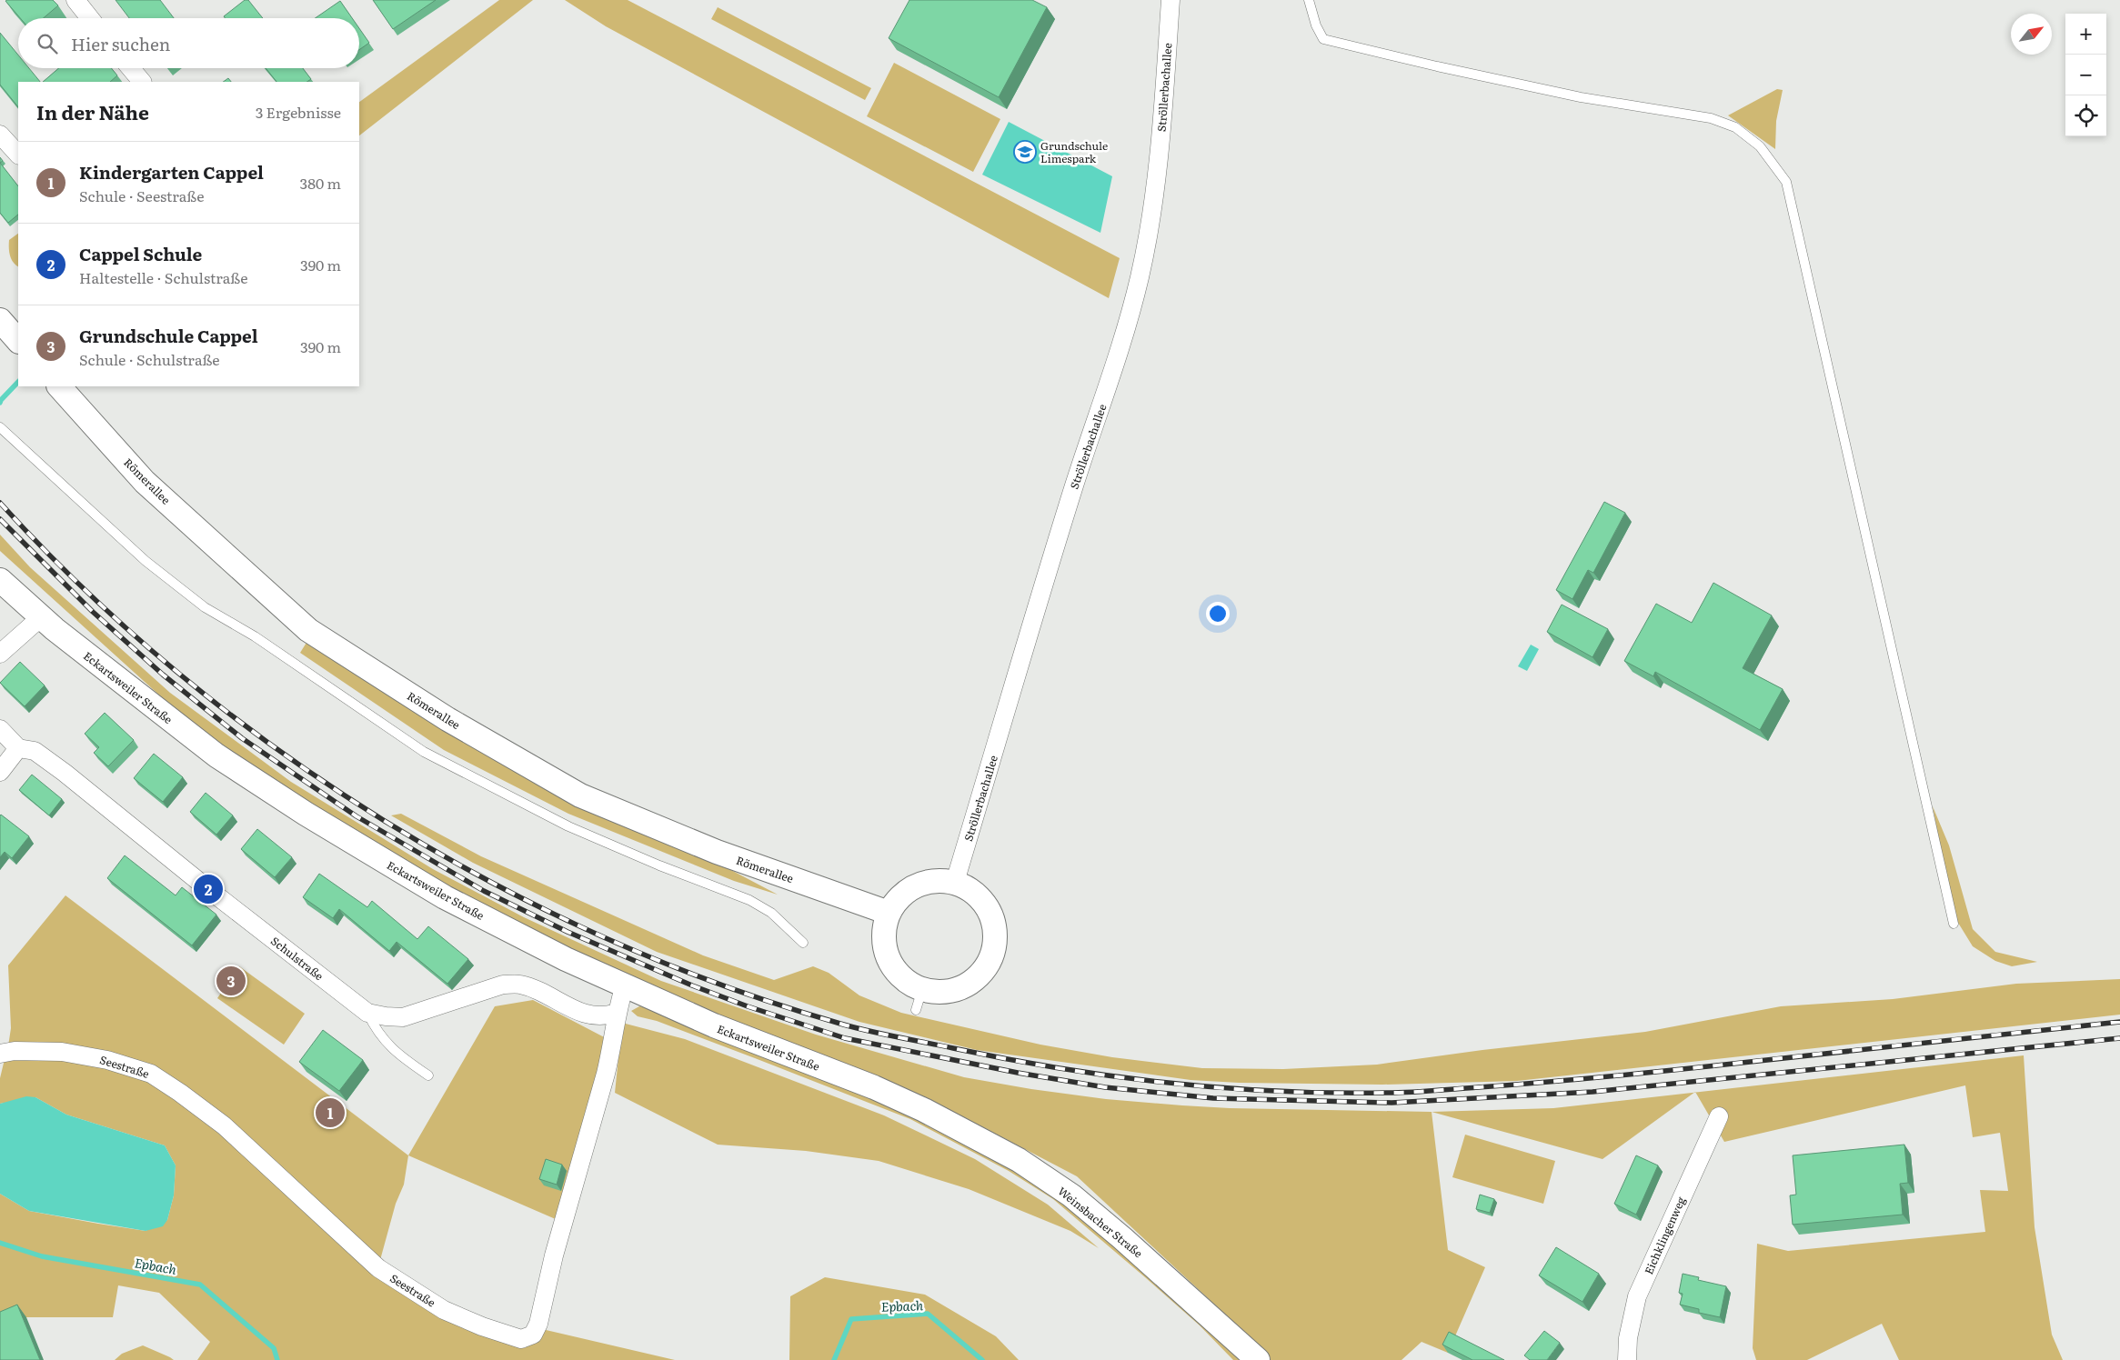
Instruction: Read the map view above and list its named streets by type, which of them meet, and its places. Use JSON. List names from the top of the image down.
{
  "streets": {
    "street": [
      "Ströllerbachallee",
      "Römerallee",
      "Eckartsweiler Straße",
      "Schulstraße",
      "Seestraße",
      "Weinsbacher Straße",
      "Eichklingenweg"
    ]
  },
  "crossings": [
    ["Ströllerbachallee", "Römerallee"],
    ["Eckartsweiler Straße", "Seestraße"],
    ["Eckartsweiler Straße", "Weinsbacher Straße"],
    ["Schulstraße", "Seestraße"]
  ],
  "water": ["Epbach"],
  "places": {
    "school or university": ["Grundschule Limespark"]
  },
  "north": "top right",
  "page": {
    "map_buttons": ["+", "−"],
    "search": "Hier suchen",
    "heading": ["In der Nähe", "3 Ergebnisse"],
    "list": [
      {
        "mark": "1",
        "name": "Kindergarten Cappel",
        "note": "Schule · Seestraße",
        "value": "380 m"
      },
      {
        "mark": "2",
        "name": "Cappel Schule",
        "note": "Haltestelle · Schulstraße",
        "value": "390 m"
      },
      {
        "mark": "3",
        "name": "Grundschule Cappel",
        "note": "Schule · Schulstraße",
        "value": "390 m"
      }
    ],
    "pins": ["2", "3", "1"]
  }
}
